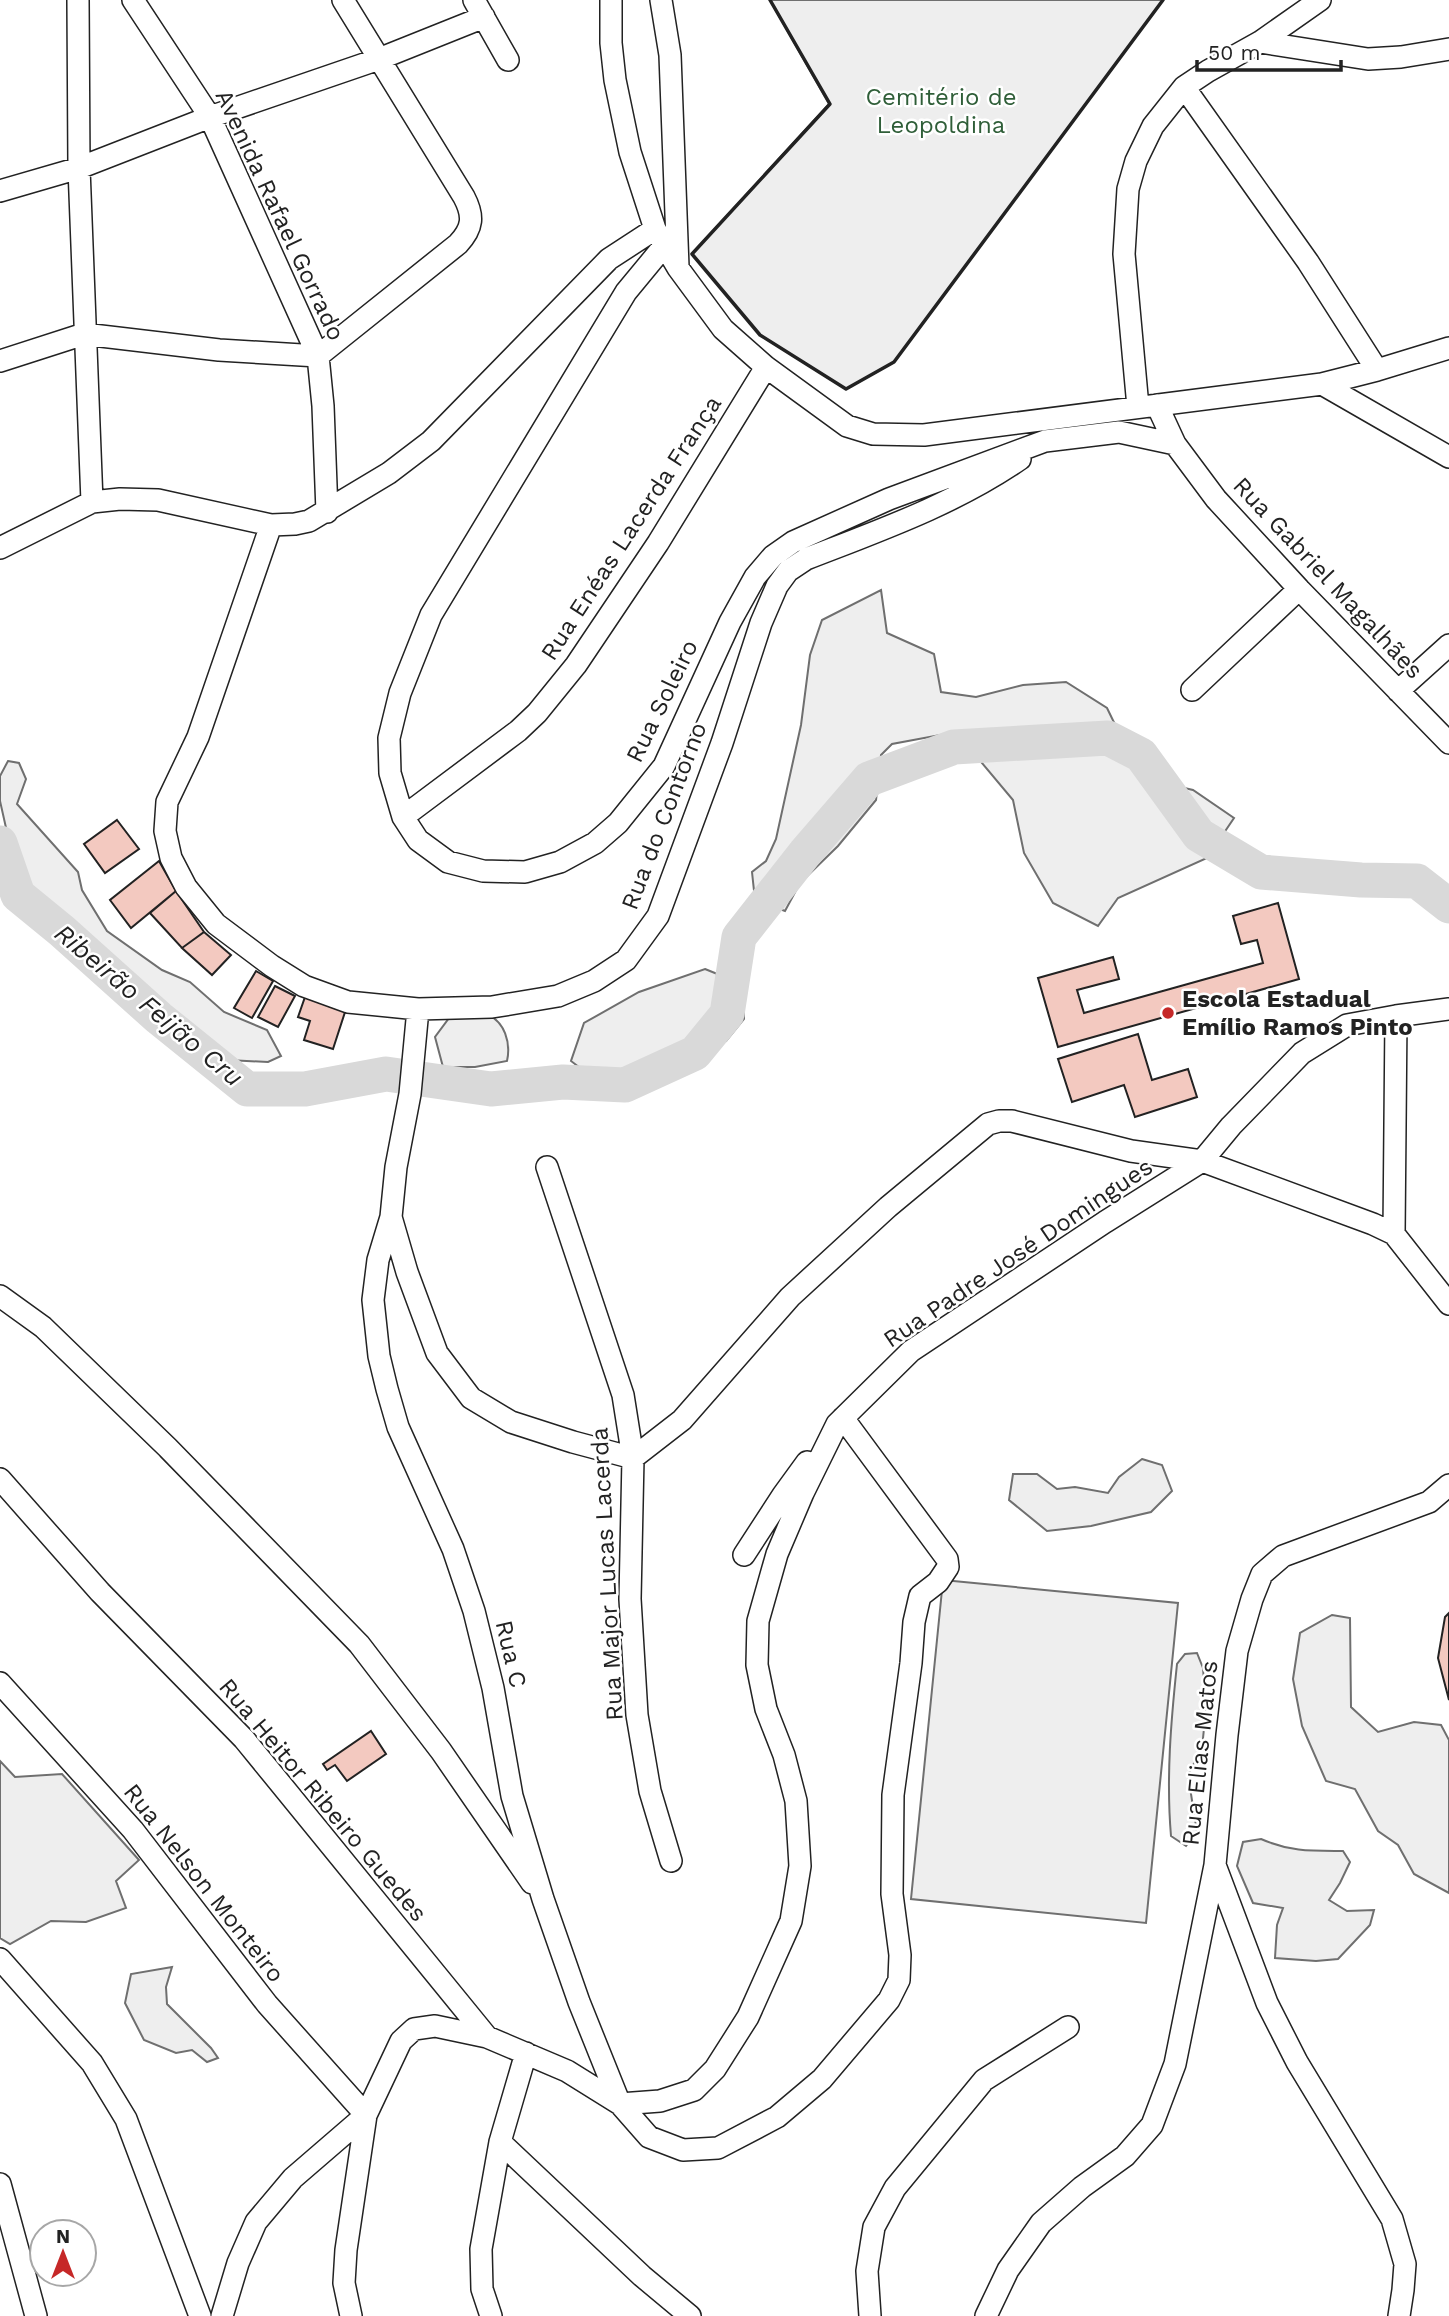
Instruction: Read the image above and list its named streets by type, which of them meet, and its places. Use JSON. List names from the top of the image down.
{
  "streets": {
    "street": [
      "Avenida Rafael Gorrado",
      "Rua Enéas Lacerda França",
      "Rua Gabriel Magalhães",
      "Rua Soleiro",
      "Rua do Contorno",
      "Rua Padre José Domingues",
      "Rua Major Lucas Lacerda",
      "Rua C",
      "Rua Elias Matos",
      "Rua Heitor Ribeiro Guedes",
      "Rua Nelson Monteiro"
    ]
  },
  "crossings": [
    ["Rua Enéas Lacerda França", "Rua Soleiro"],
    ["Rua Gabriel Magalhães", "Rua Soleiro"],
    ["Rua Soleiro", "Rua do Contorno"],
    ["Rua Padre José Domingues", "Rua C"]
  ],
  "water": ["Ribeirão Feijão Cru"],
  "parks": ["Cemitério de Leopoldina"],
  "places": ["Escola Estadual Emílio Ramos Pinto"],
  "scale_bar": "50 m",
  "north": "top"
}
